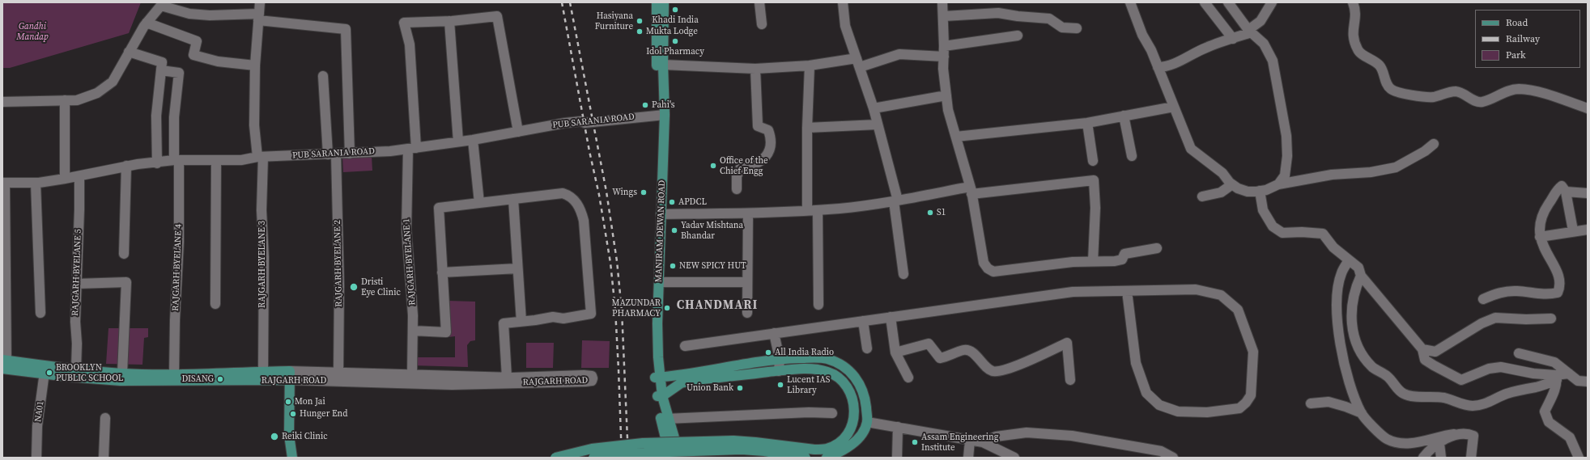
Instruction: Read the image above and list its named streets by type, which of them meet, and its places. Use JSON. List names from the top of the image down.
{
  "streets": {
    "main road": ["MANIRAM DEWAN ROAD", "RAJGARH ROAD"],
    "street": [
      "PUB SARANIA ROAD",
      "RAJGARH BYELANE 1",
      "RAJGARH BYELANE 2",
      "RAJGARH BYELANE 3",
      "RAJGARH BYELANE 4",
      "RAJGARH BYELANE 5",
      "NA01"
    ]
  },
  "crossings": [
    ["PUB SARANIA ROAD", "MANIRAM DEWAN ROAD"],
    ["PUB SARANIA ROAD", "RAJGARH BYELANE 1"],
    ["PUB SARANIA ROAD", "RAJGARH BYELANE 2"],
    ["PUB SARANIA ROAD", "RAJGARH BYELANE 3"],
    ["PUB SARANIA ROAD", "RAJGARH BYELANE 4"],
    ["PUB SARANIA ROAD", "RAJGARH BYELANE 5"],
    ["RAJGARH BYELANE 1", "RAJGARH ROAD"],
    ["RAJGARH BYELANE 2", "RAJGARH ROAD"],
    ["RAJGARH BYELANE 3", "RAJGARH ROAD"],
    ["RAJGARH BYELANE 4", "RAJGARH ROAD"],
    ["RAJGARH BYELANE 5", "RAJGARH ROAD"],
    ["RAJGARH ROAD", "NA01"]
  ],
  "districts": ["CHANDMARI"],
  "parks": ["Gandhi Mandap"],
  "places": [
    "Khadi India",
    "Hasiyana Furniture",
    "Mukta Lodge",
    "Idol Pharmacy",
    "Pahi's",
    "Office of the Chief Engg",
    "Wings",
    "APDCL",
    "S1",
    "Yadav Mishtana Bhandar",
    "NEW SPICY HUT",
    "Dristi Eye Clinic",
    "MAZUNDAR PHARMACY",
    "All India Radio",
    "BROOKLYN PUBLIC SCHOOL",
    "DISANG",
    "Lucent IAS Library",
    "Union Bank",
    "Mon Jai",
    "Hunger End",
    "Reiki Clinic",
    "Assam Engineering Institute"
  ],
  "legend": ["Road", "Railway", "Park"]
}
